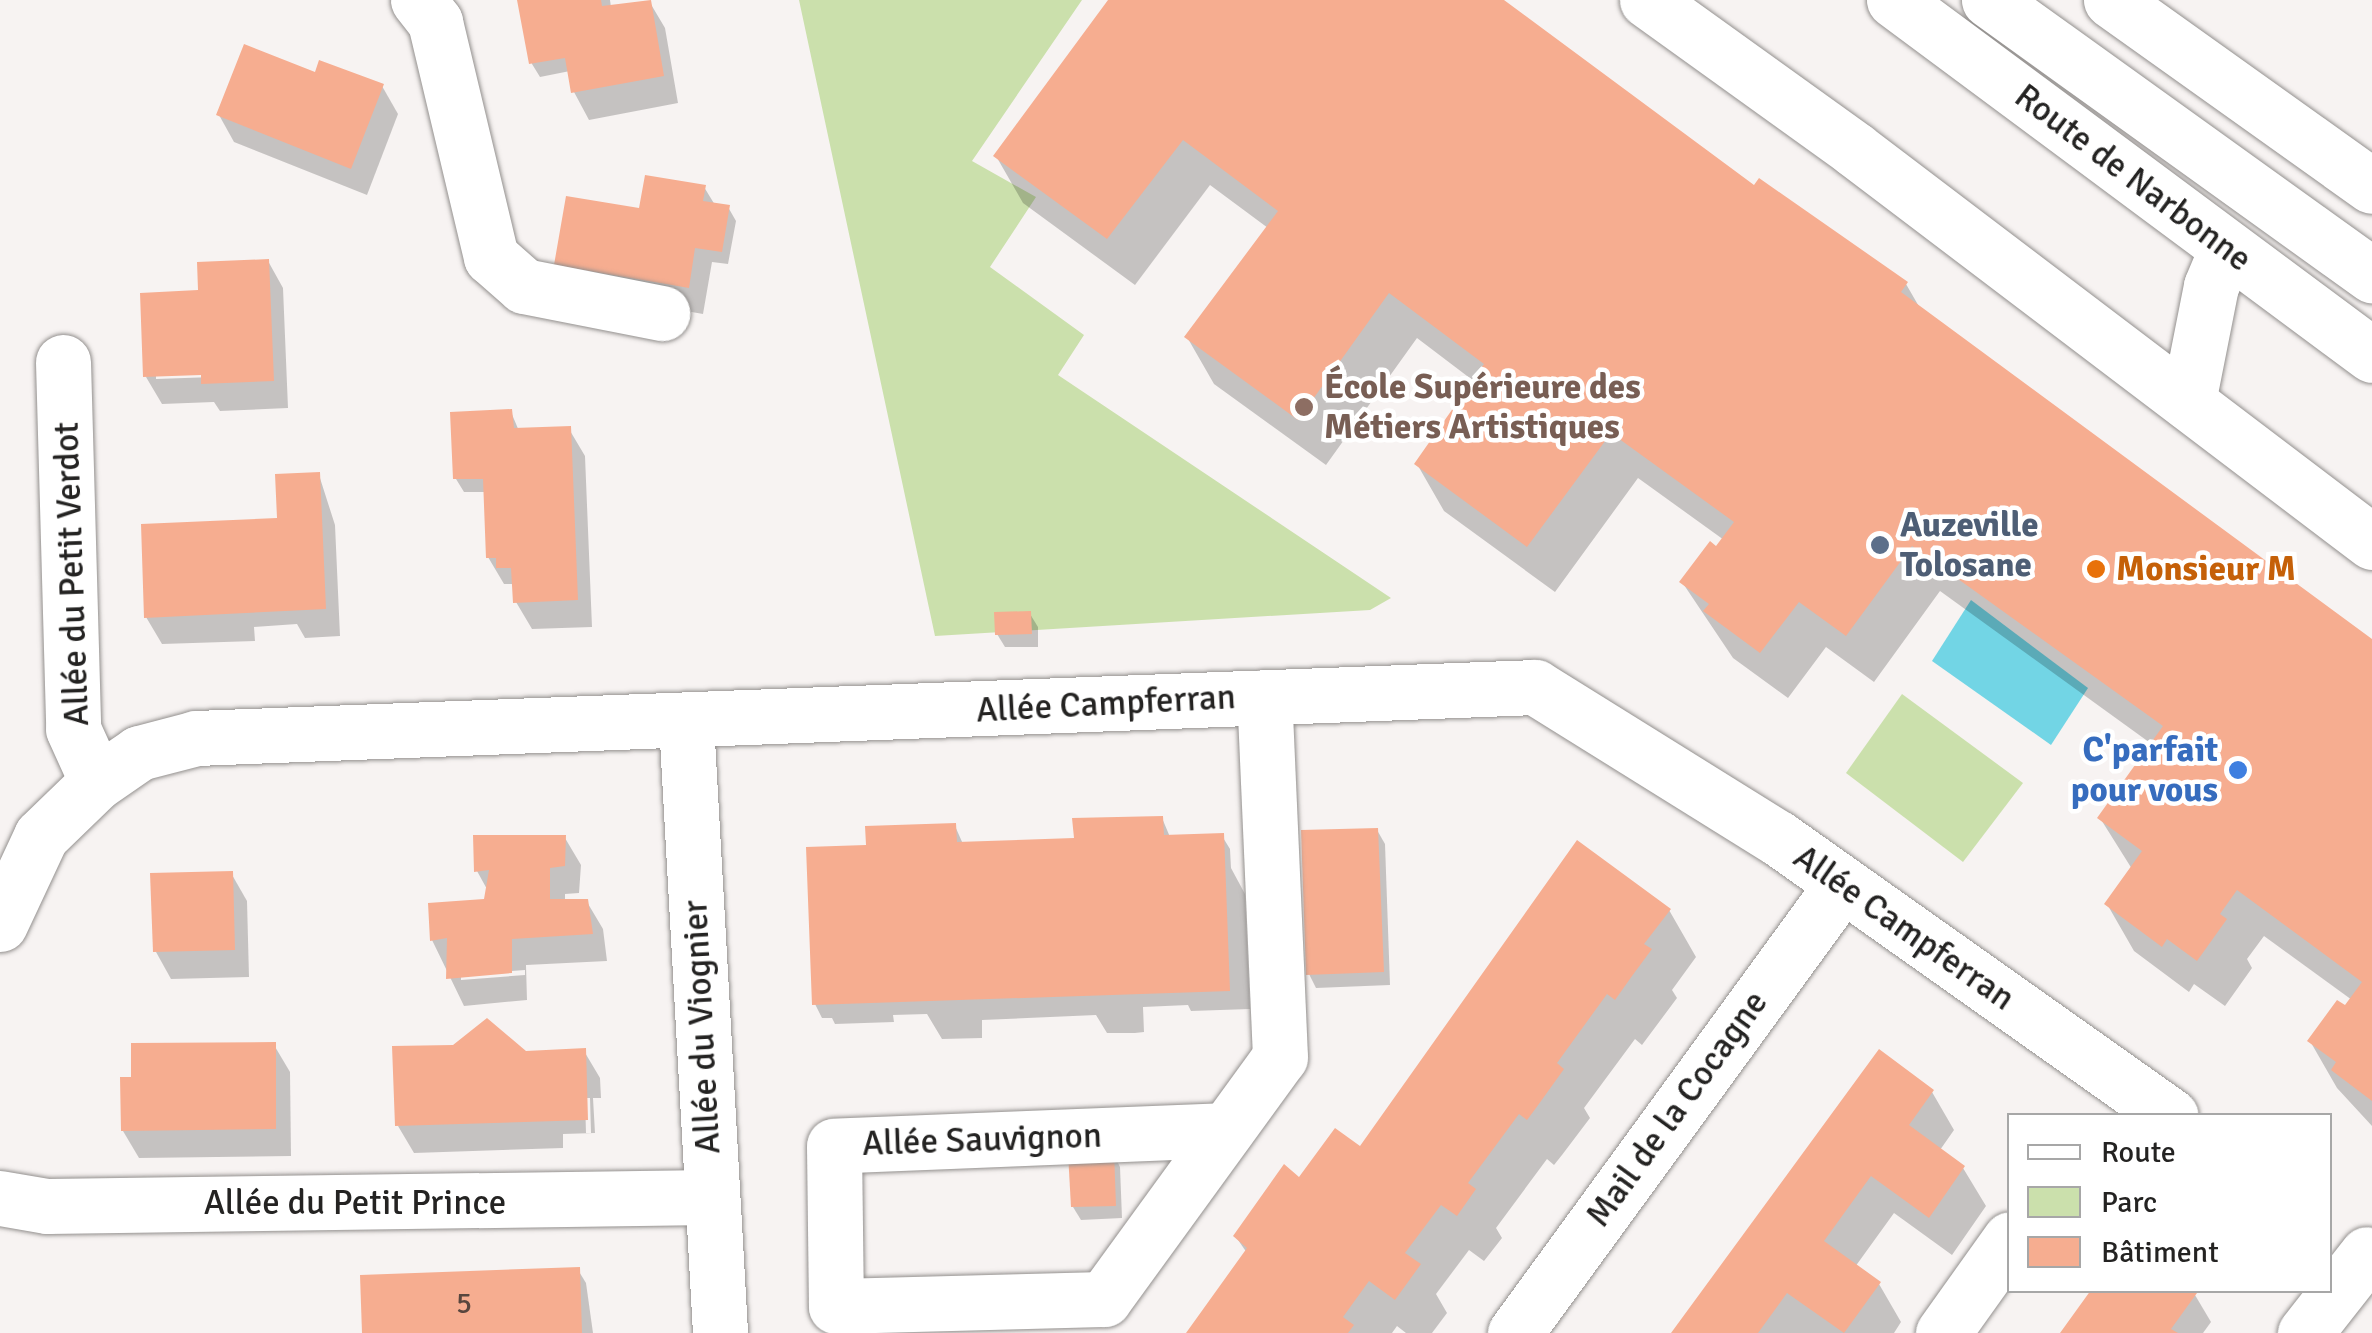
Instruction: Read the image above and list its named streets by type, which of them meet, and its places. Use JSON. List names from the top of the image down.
{
  "streets": {
    "street": [
      "Route de Narbonne",
      "Allée du Petit Verdot",
      "Allée Campferran",
      "Allée du Viognier",
      "Mail de la Cocagne",
      "Allée Sauvignon",
      "Allée du Petit Prince"
    ]
  },
  "crossings": [
    ["Allée du Petit Verdot", "Allée Campferran"],
    ["Allée Campferran", "Allée du Viognier"],
    ["Allée Campferran", "Mail de la Cocagne"],
    ["Allée Campferran", "Allée Sauvignon"],
    ["Allée du Viognier", "Allée du Petit Prince"]
  ],
  "places": [
    "École Supérieure des Métiers Artistiques",
    "Auzeville Tolosane",
    "Monsieur M",
    "C'parfait pour vous"
  ],
  "house_numbers": ["5"],
  "legend": ["Route", "Parc", "Bâtiment"]
}
